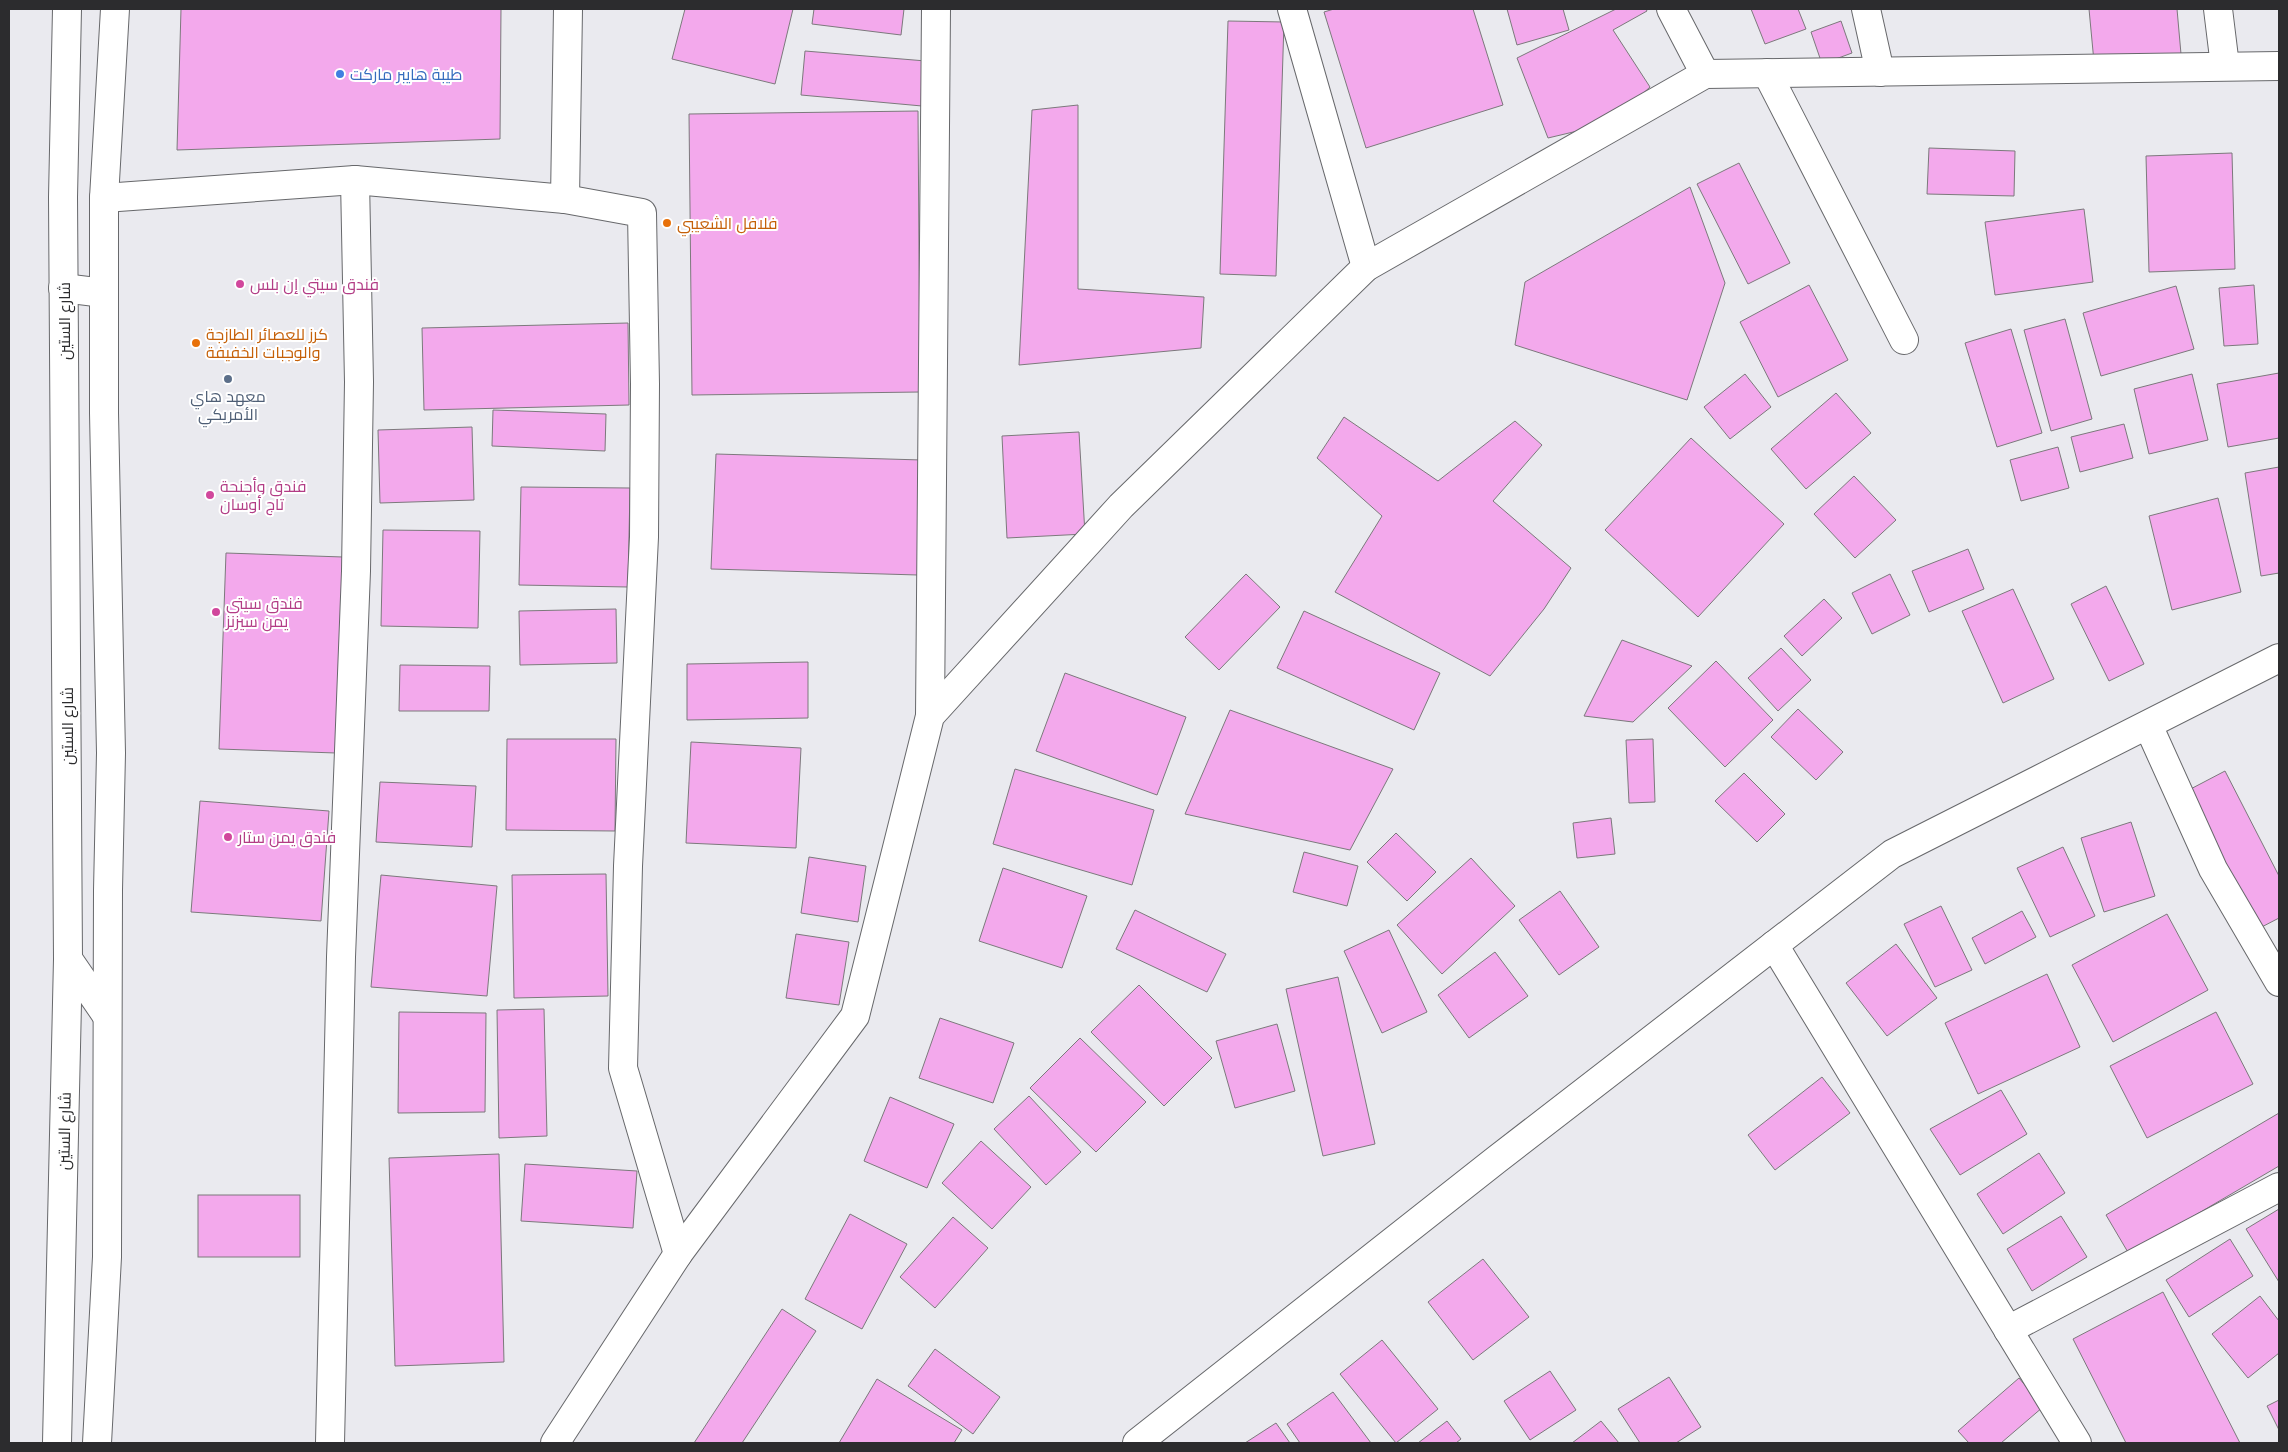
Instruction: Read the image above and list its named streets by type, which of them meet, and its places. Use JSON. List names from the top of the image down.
{
  "streets": {
    "main road": ["شارع الستين"]
  },
  "places": [
    "طيبة هايبر ماركت",
    "فلافل الشعيبي",
    "فندق سيتي إن بلس",
    "كرز للعصائر الطازجة والوجبات الخفيفة",
    "معهد هاي الأمريكي",
    "فندق وأجنحة تاج أوسان",
    "فندق سيتي يمن سيزنز",
    "فندق يمن ستار"
  ]
}
